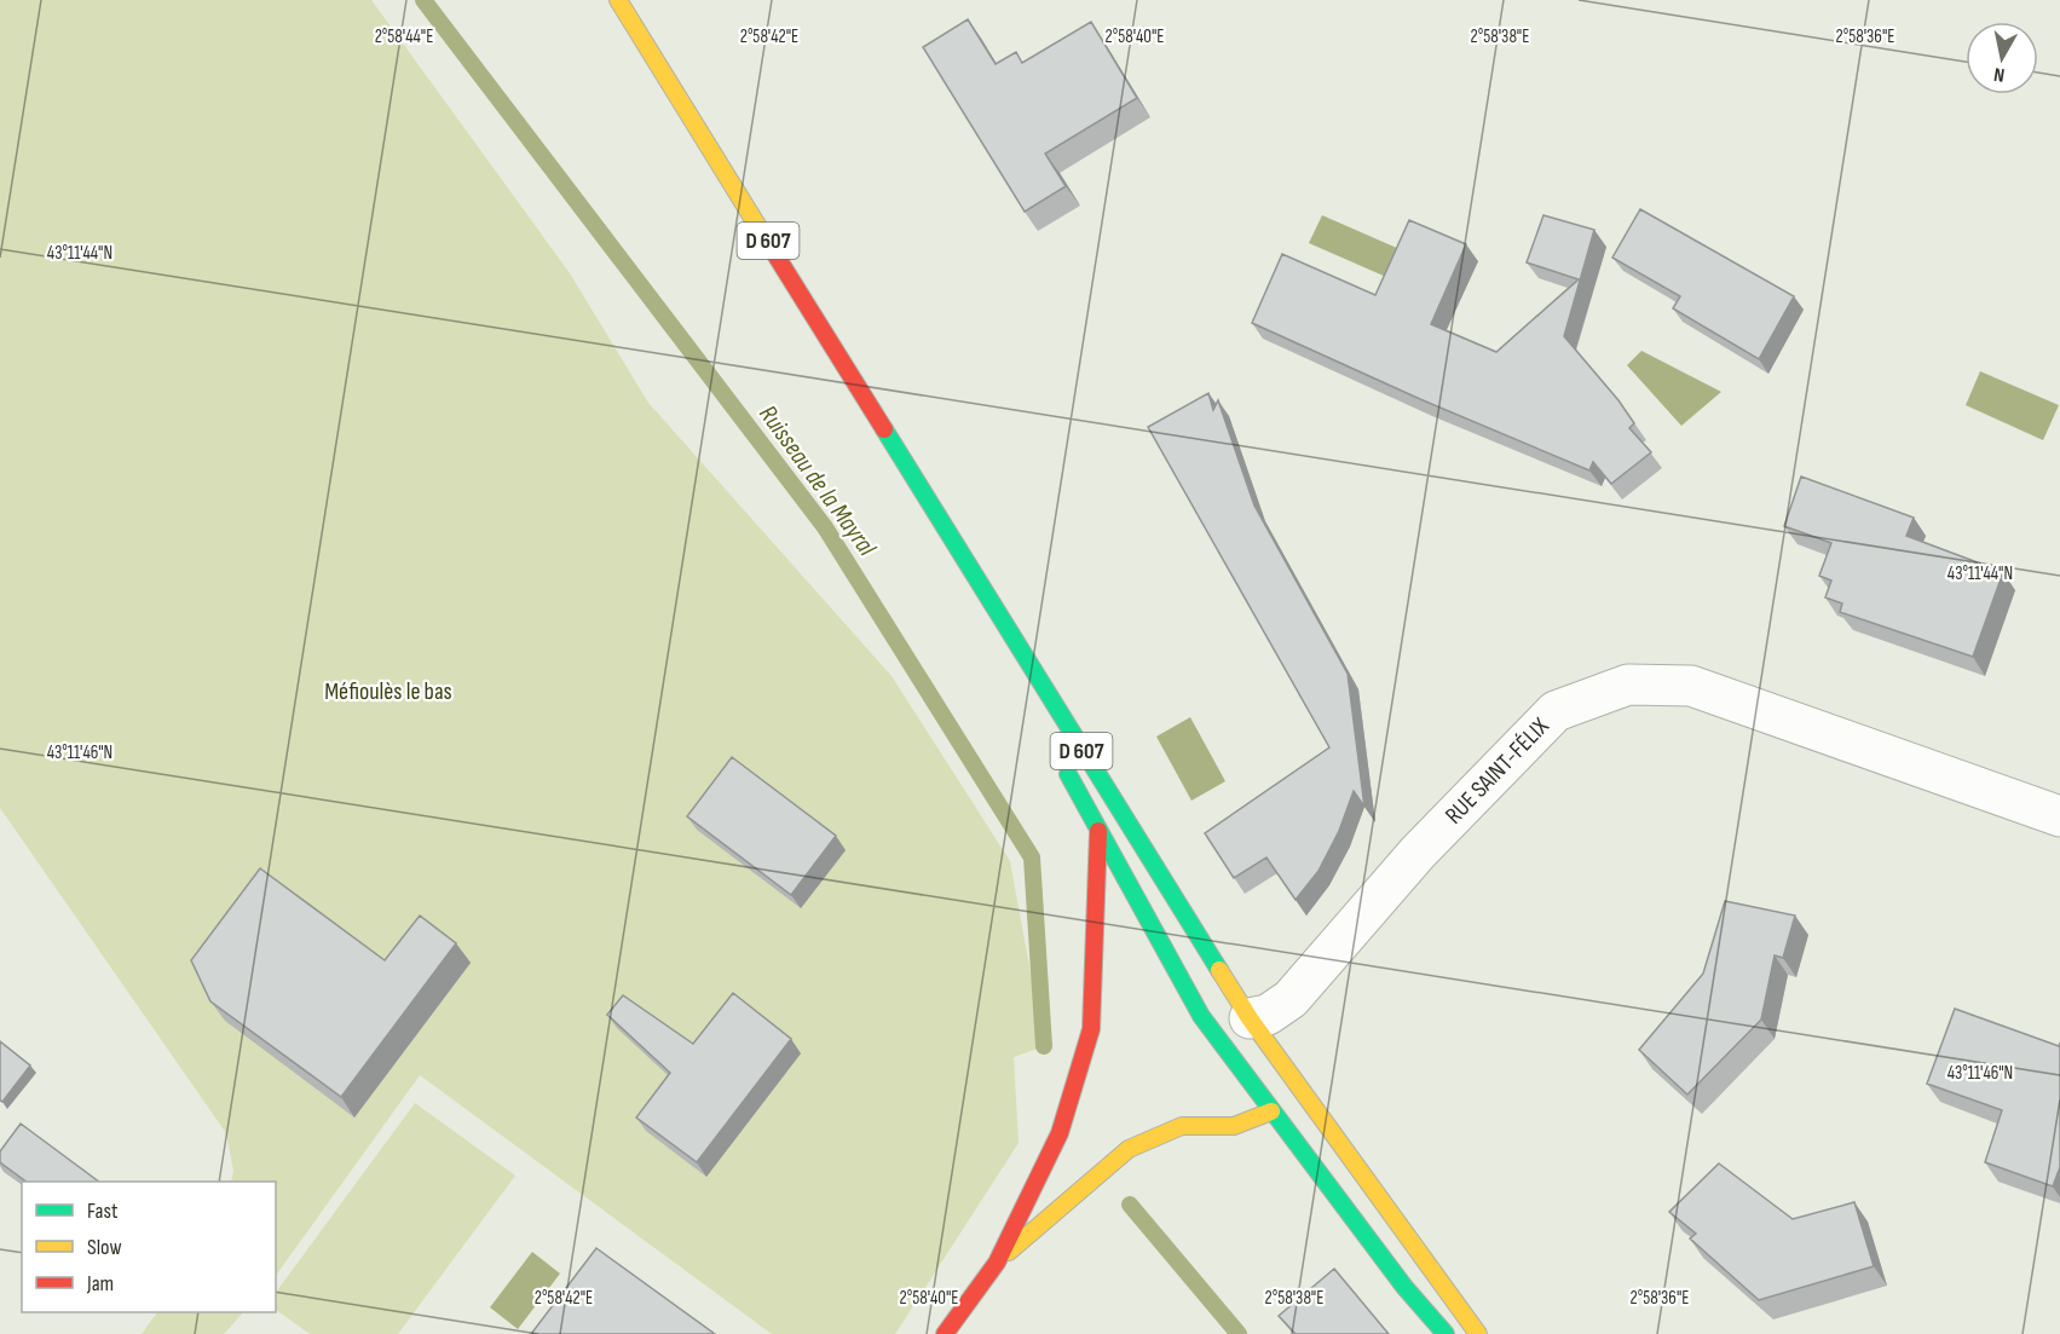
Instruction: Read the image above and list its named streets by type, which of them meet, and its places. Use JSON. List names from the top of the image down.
{
  "streets": {
    "main road": ["D 607"],
    "street": ["RUE SAINT-FÉLIX"]
  },
  "crossings": [
    ["D 607", "RUE SAINT-FÉLIX"]
  ],
  "water": ["Ruisseau de la Mayral"],
  "parks": ["Méfioulès le bas"],
  "legend": ["Fast", "Slow", "Jam"],
  "north": "bottom",
  "coordinates": [
    "2°58'44\"E",
    "2°58'42\"E",
    "2°58'40\"E",
    "2°58'38\"E",
    "2°58'36\"E",
    "43°11'44\"N",
    "43°11'46\"N"
  ]
}
